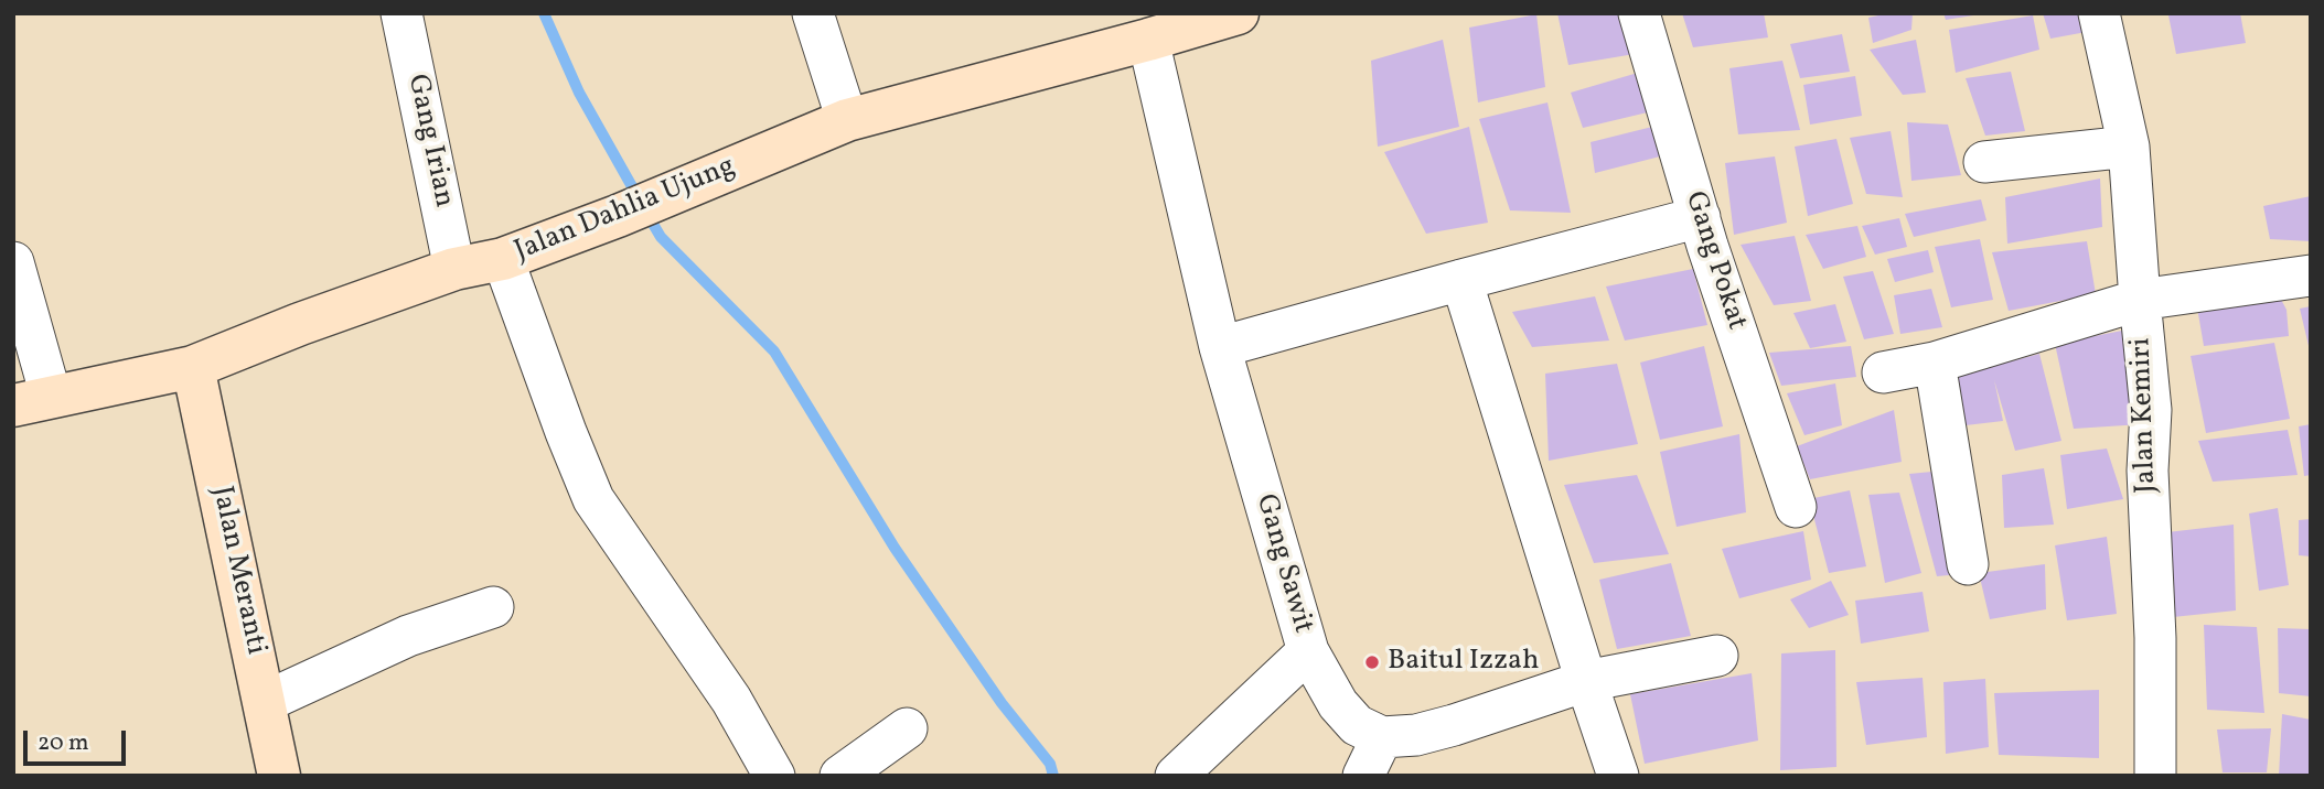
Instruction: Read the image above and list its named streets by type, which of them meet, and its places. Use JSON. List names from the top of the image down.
{
  "streets": {
    "main road": ["Jalan Dahlia Ujung", "Jalan Meranti"],
    "street": [
      "Gang Irian",
      "Gang Pokat",
      "Jalan Kemiri",
      "Gang Sawit"
    ]
  },
  "crossings": [
    ["Gang Irian", "Jalan Dahlia Ujung"],
    ["Jalan Dahlia Ujung", "Gang Sawit"],
    ["Jalan Dahlia Ujung", "Jalan Meranti"]
  ],
  "places": ["Baitul Izzah"],
  "scale_bar": "20 m"
}
